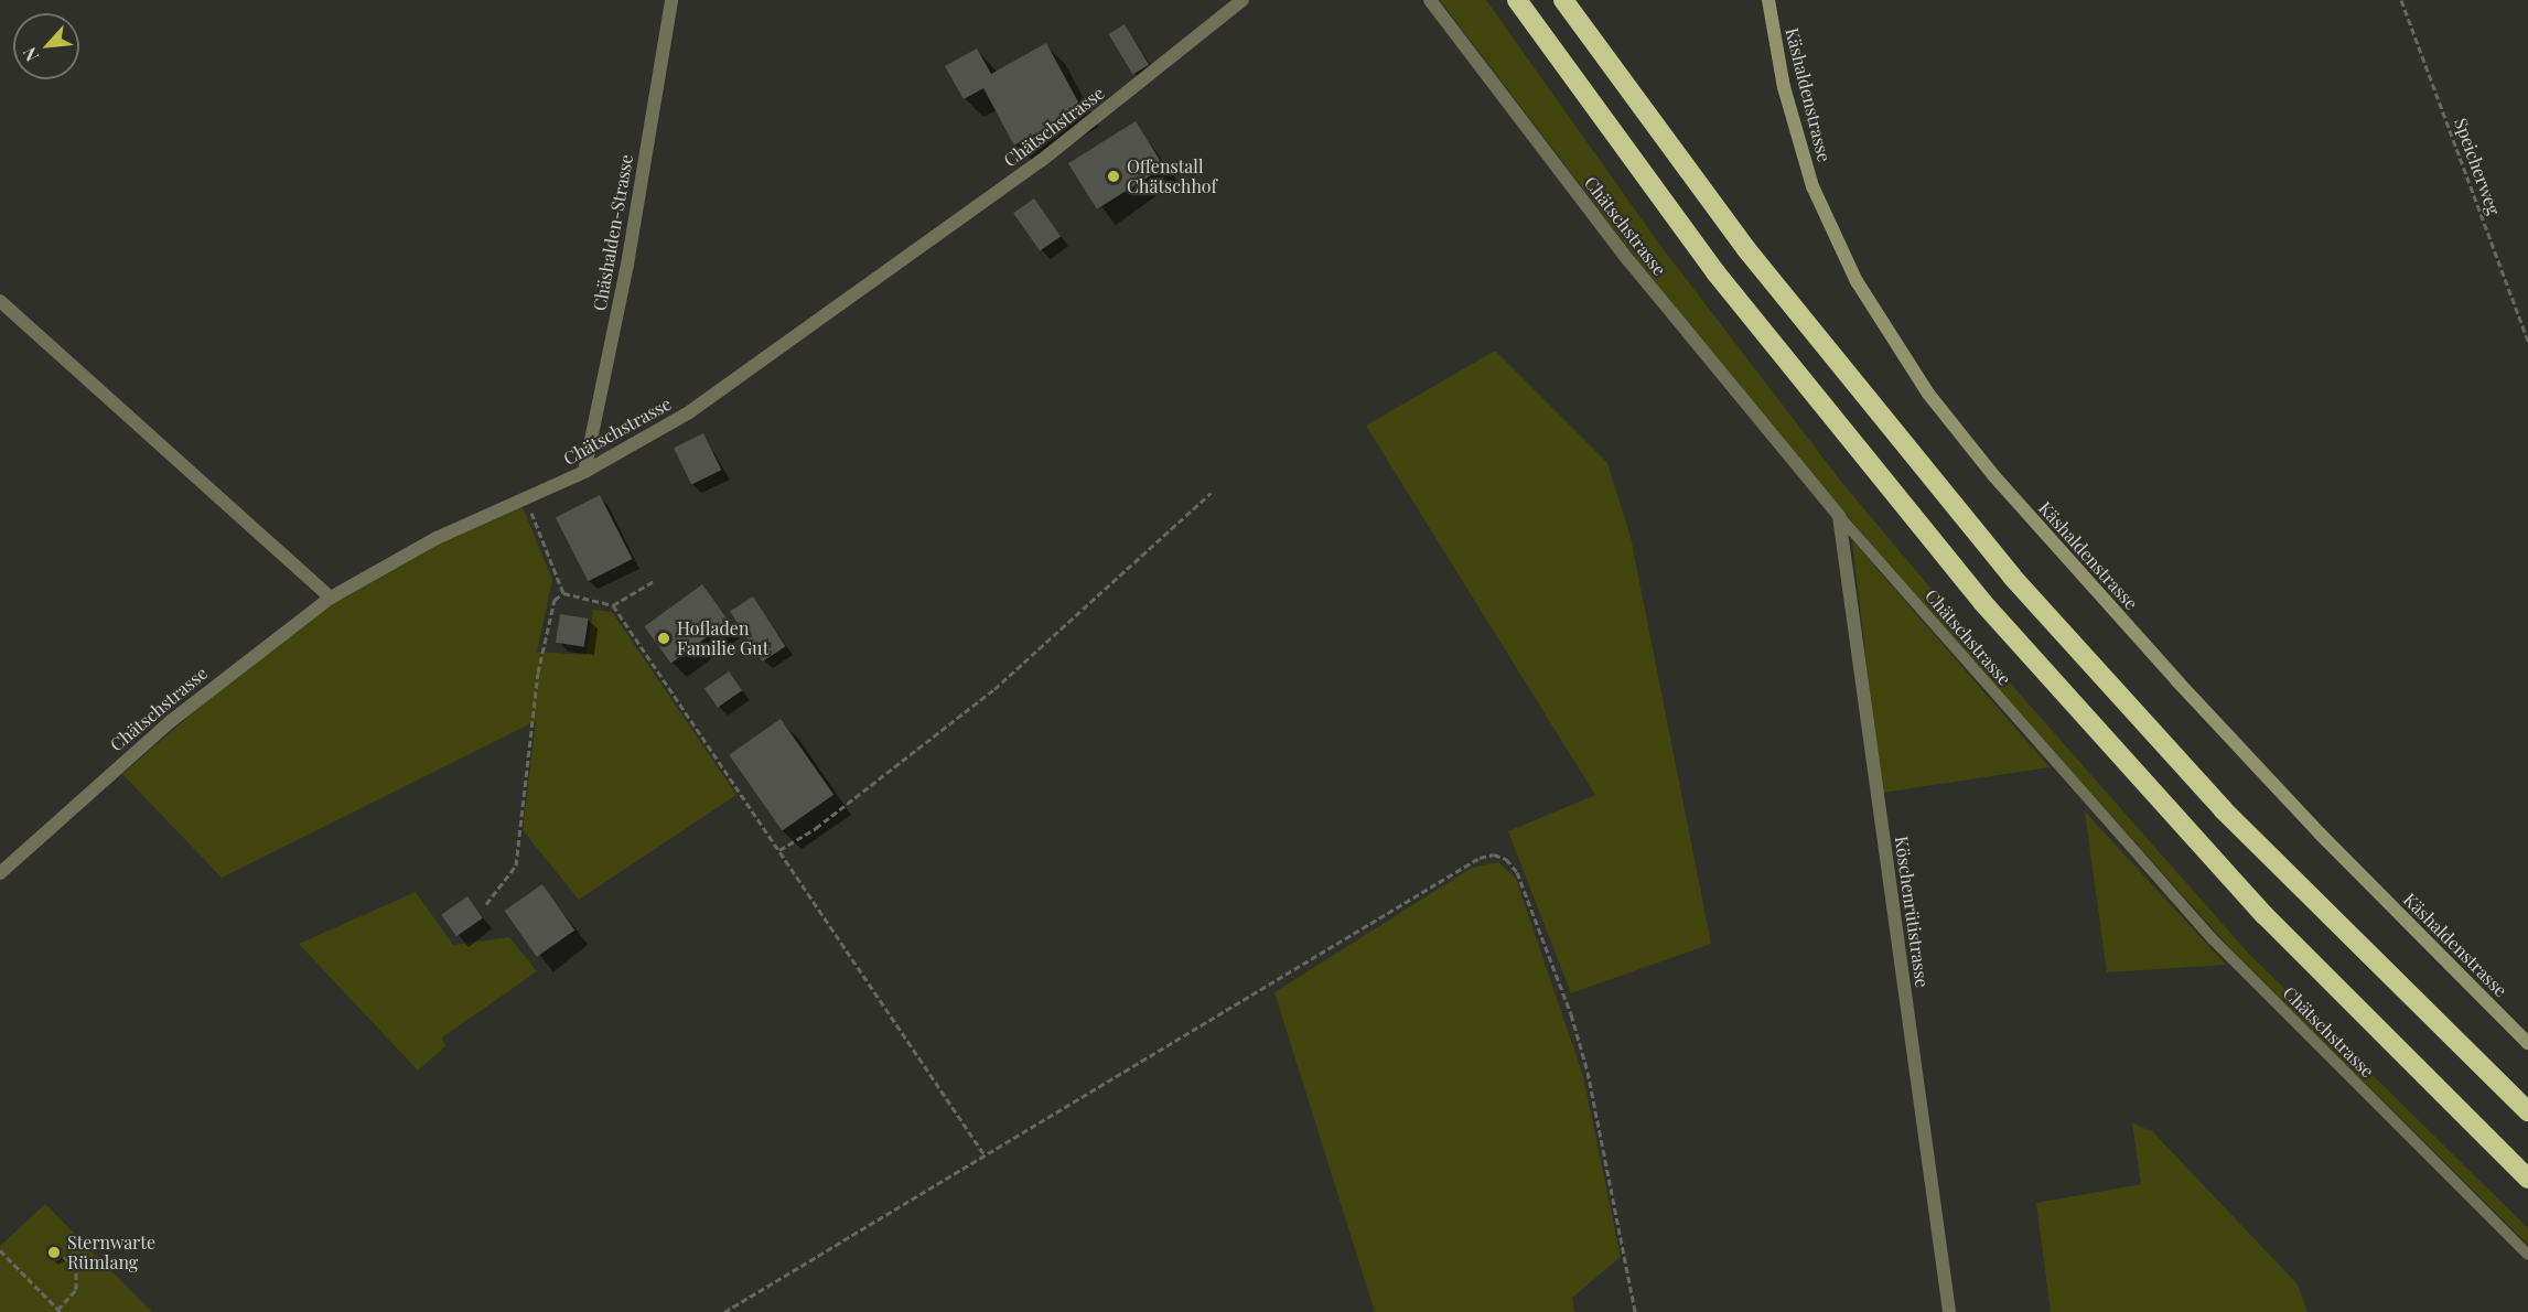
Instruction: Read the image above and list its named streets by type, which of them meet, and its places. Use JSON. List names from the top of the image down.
{
  "streets": {
    "street": [
      "Käshaldenstrasse",
      "Chätschstrasse",
      "Chäshalden-Strasse",
      "Köschenrütistrasse"
    ],
    "path": ["Speicherweg"]
  },
  "crossings": [
    ["Chätschstrasse", "Chäshalden-Strasse"],
    ["Chätschstrasse", "Köschenrütistrasse"]
  ],
  "places": ["Offenstall Chätschhof", "Hofladen Familie Gut", "Sternwarte Rümlang"],
  "north": "bottom left"
}
